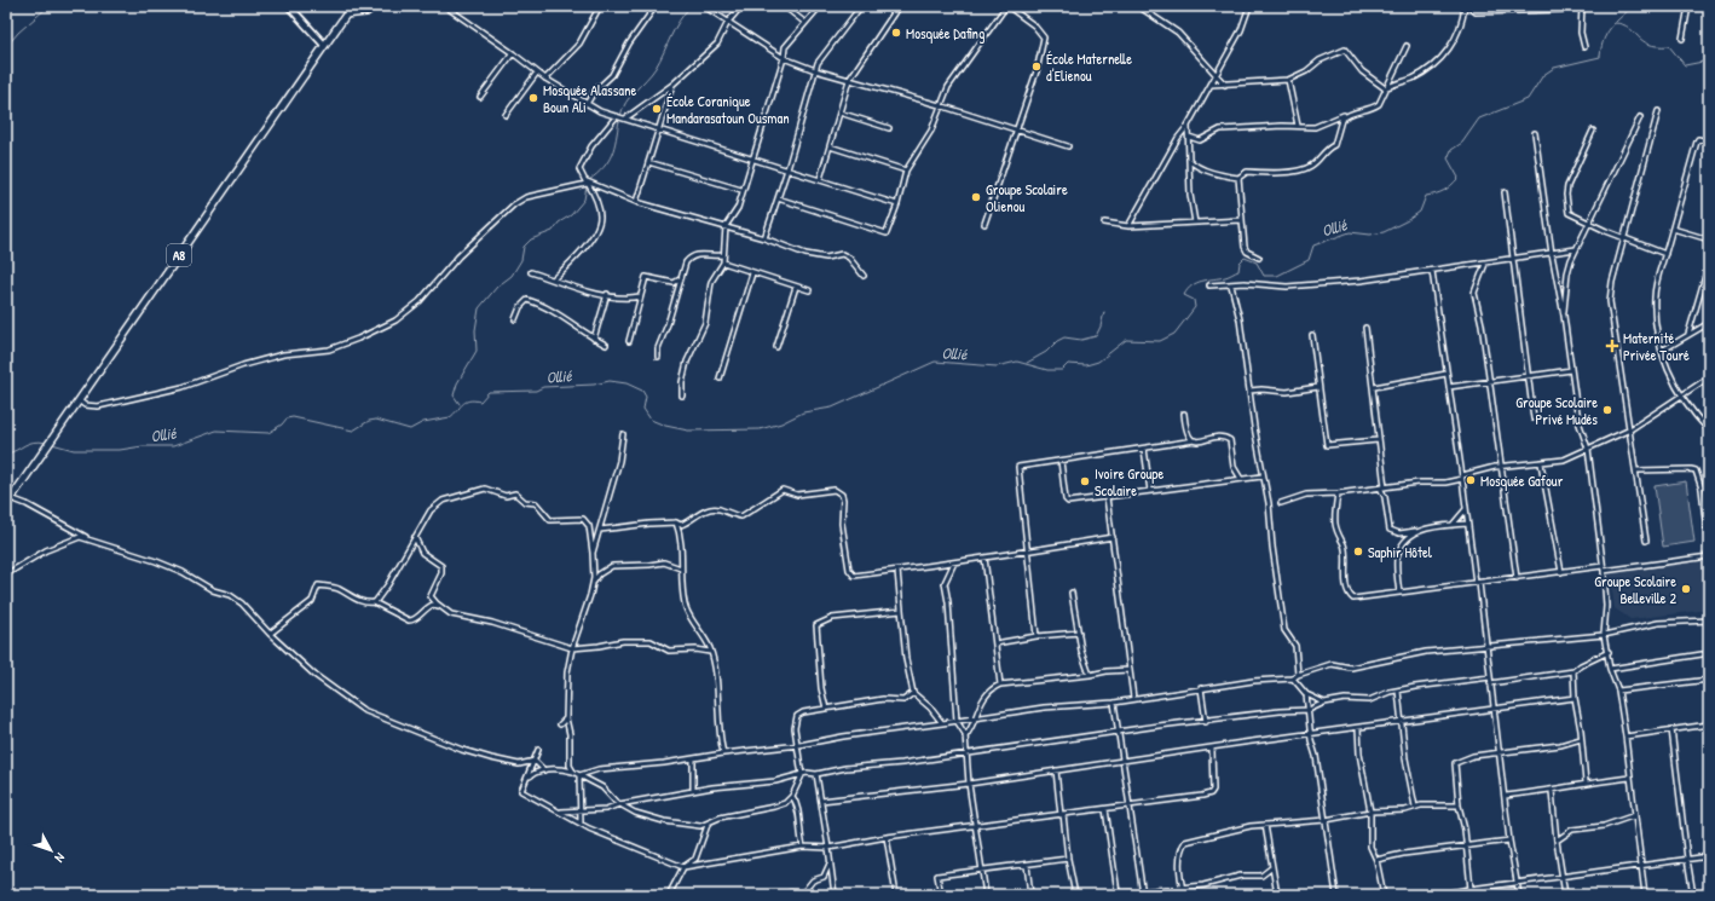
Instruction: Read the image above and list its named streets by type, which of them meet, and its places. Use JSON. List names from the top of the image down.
{
  "streets": {
    "main road": ["A8"]
  },
  "water": ["Ollié"],
  "places": {
    "other": [
      "Mosquée Dafing",
      "École Maternelle d'Elienou",
      "Mosquée Alassane Boun Ali",
      "École Coranique Mandarasatoun Ousman",
      "Groupe Scolaire Olienou",
      "Groupe Scolaire Privé Mudés",
      "Mosquée Gafour",
      "Ivoire Groupe Scolaire",
      "Saphir Hôtel",
      "Groupe Scolaire Belleville 2"
    ],
    "health": ["Maternité Privée Touré"]
  },
  "north": "bottom right"
}
